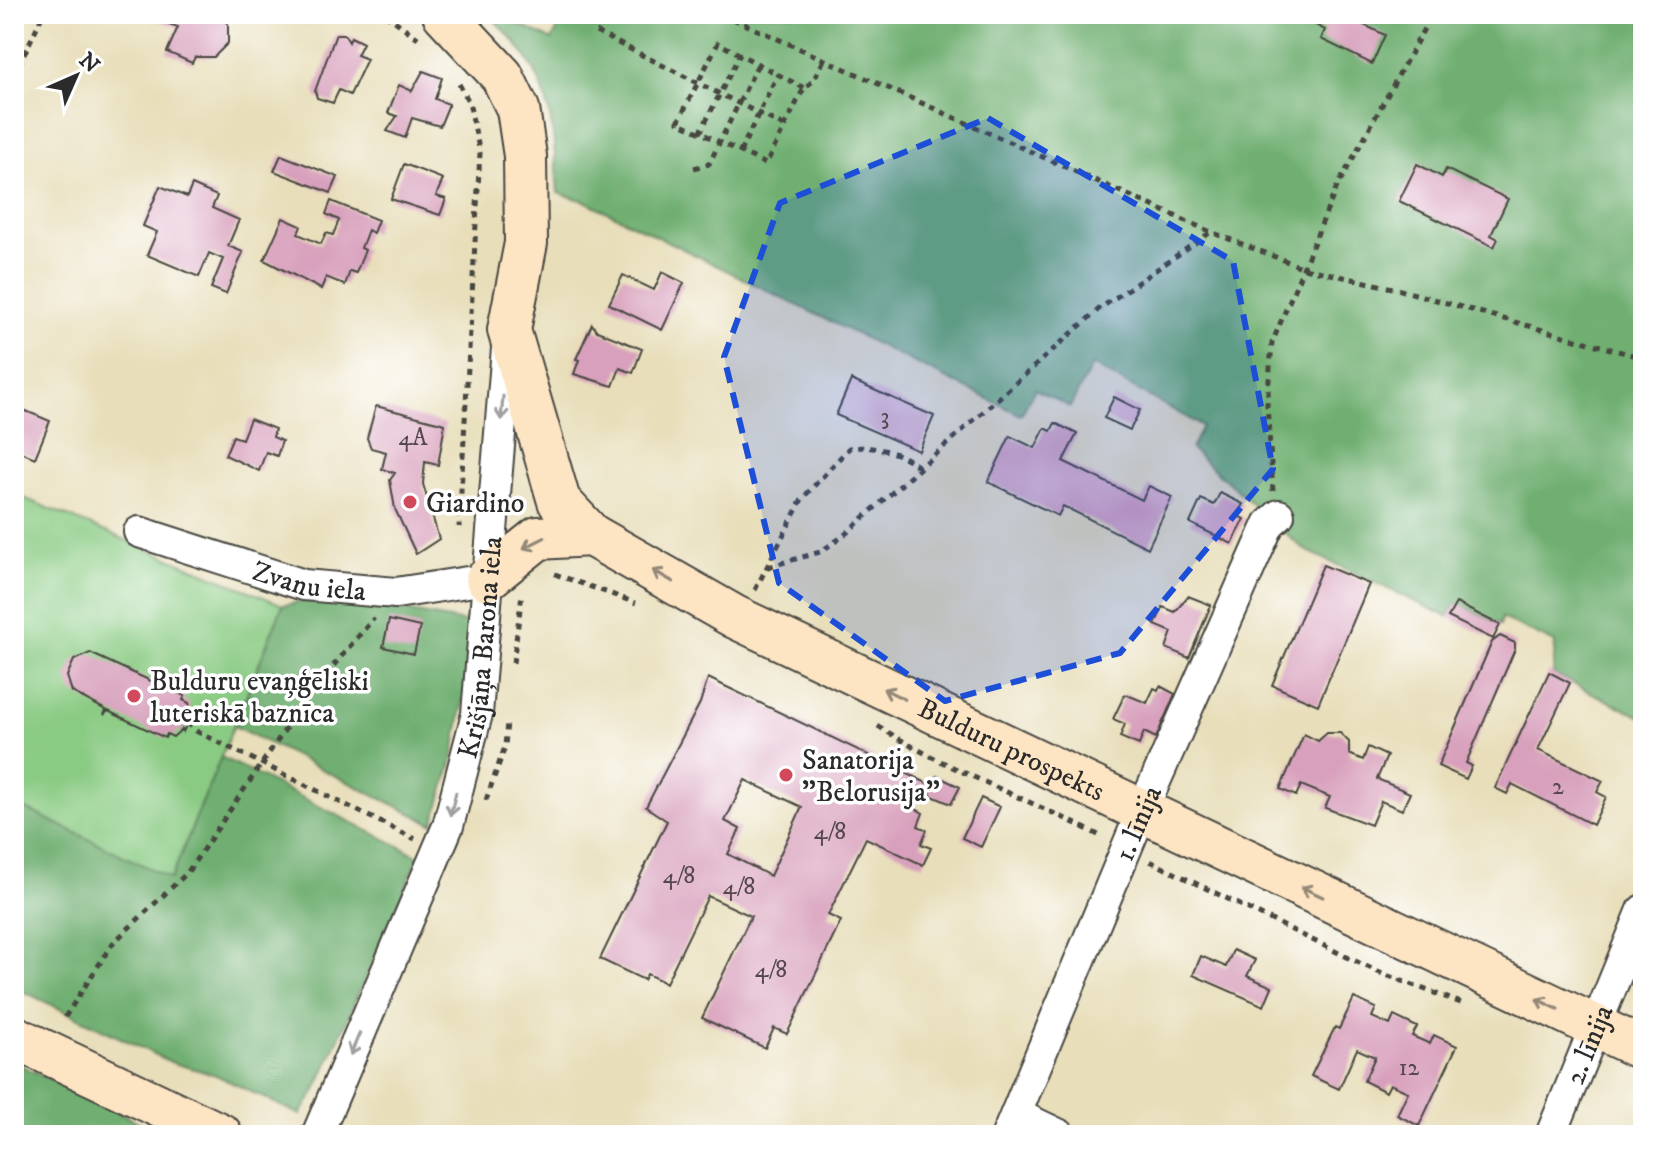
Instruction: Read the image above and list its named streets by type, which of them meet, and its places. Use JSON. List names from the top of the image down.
{
  "streets": {
    "street": [
      "Zvanu iela",
      "Krišjāņa Barona iela",
      "Bulduru prospekts",
      "1. līnija",
      "2. līnija"
    ]
  },
  "crossings": [
    ["Zvanu iela", "Krišjāņa Barona iela"],
    ["Krišjāņa Barona iela", "Bulduru prospekts"],
    ["Bulduru prospekts", "1. līnija"],
    ["Bulduru prospekts", "2. līnija"]
  ],
  "one_way": ["Krišjāņa Barona iela", "Bulduru prospekts"],
  "places": ["Giardino", "Bulduru evaņģēliski luteriskā baznīca", "Sanatorija \"Belorusija\""],
  "house_numbers": [
    "3",
    "4A",
    "2",
    "4/8",
    "4/8",
    "4/8",
    "4/8",
    "12"
  ],
  "north": "top right"
}
